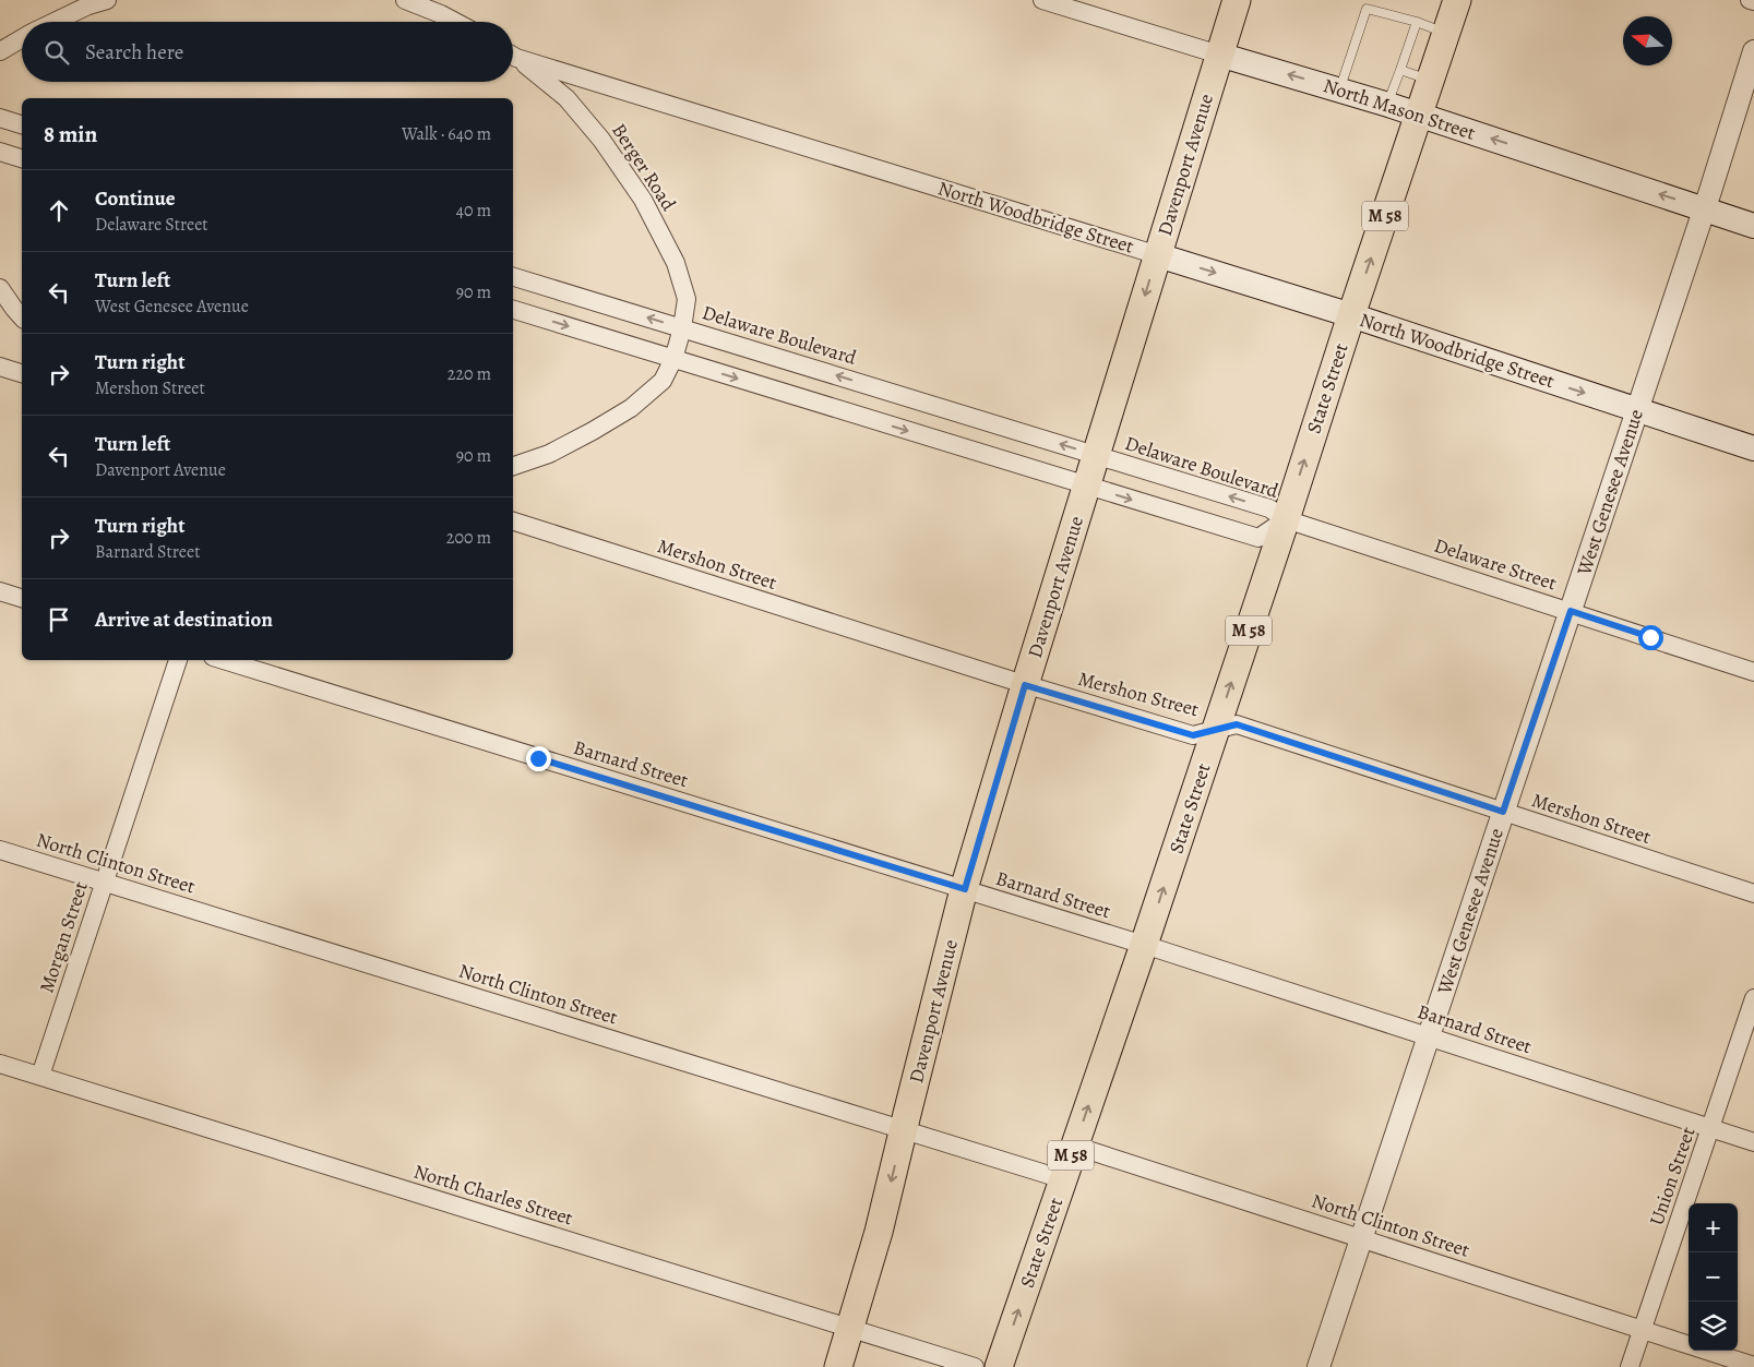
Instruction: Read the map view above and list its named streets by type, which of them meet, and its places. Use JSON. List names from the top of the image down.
{
  "streets": {
    "main road": [
      "North Mason Street",
      "Davenport Avenue",
      "M 58",
      "North Woodbridge Street",
      "State Street"
    ],
    "street": [
      "Berger Road",
      "Delaware Boulevard",
      "West Genesee Avenue",
      "Mershon Street",
      "Delaware Street",
      "Barnard Street",
      "North Clinton Street",
      "Morgan Street",
      "Union Street",
      "North Charles Street"
    ]
  },
  "crossings": [
    ["North Mason Street", "Davenport Avenue"],
    ["North Mason Street", "State Street"],
    ["North Mason Street", "West Genesee Avenue"],
    ["Davenport Avenue", "North Woodbridge Street"],
    ["Davenport Avenue", "Delaware Boulevard"],
    ["Davenport Avenue", "Mershon Street"],
    ["Davenport Avenue", "Barnard Street"],
    ["Davenport Avenue", "North Clinton Street"],
    ["Davenport Avenue", "North Charles Street"],
    ["Berger Road", "Delaware Boulevard"],
    ["North Woodbridge Street", "State Street"],
    ["North Woodbridge Street", "West Genesee Avenue"],
    ["Delaware Boulevard", "State Street"],
    ["Delaware Boulevard", "Delaware Street"],
    ["State Street", "Mershon Street"],
    ["State Street", "Delaware Street"],
    ["State Street", "Barnard Street"],
    ["State Street", "North Clinton Street"],
    ["West Genesee Avenue", "Mershon Street"],
    ["West Genesee Avenue", "Delaware Street"],
    ["West Genesee Avenue", "Barnard Street"],
    ["West Genesee Avenue", "North Clinton Street"],
    ["Barnard Street", "Union Street"],
    ["North Clinton Street", "Morgan Street"],
    ["North Clinton Street", "Union Street"],
    ["Morgan Street", "North Charles Street"]
  ],
  "one_way": ["North Mason Street", "North Woodbridge Street", "State Street"],
  "north": "left",
  "page": {
    "search": "Search here",
    "heading": ["8 min", "Walk · 640 m"],
    "list": [
      ["Continue", "Delaware Street", "40 m"],
      ["Turn left", "West Genesee Avenue", "90 m"],
      ["Turn right", "Mershon Street", "220 m"],
      ["Turn left", "Davenport Avenue", "90 m"],
      ["Turn right", "Barnard Street", "200 m"],
      "Arrive at destination"
    ],
    "map_buttons": ["+", "−"]
  }
}
